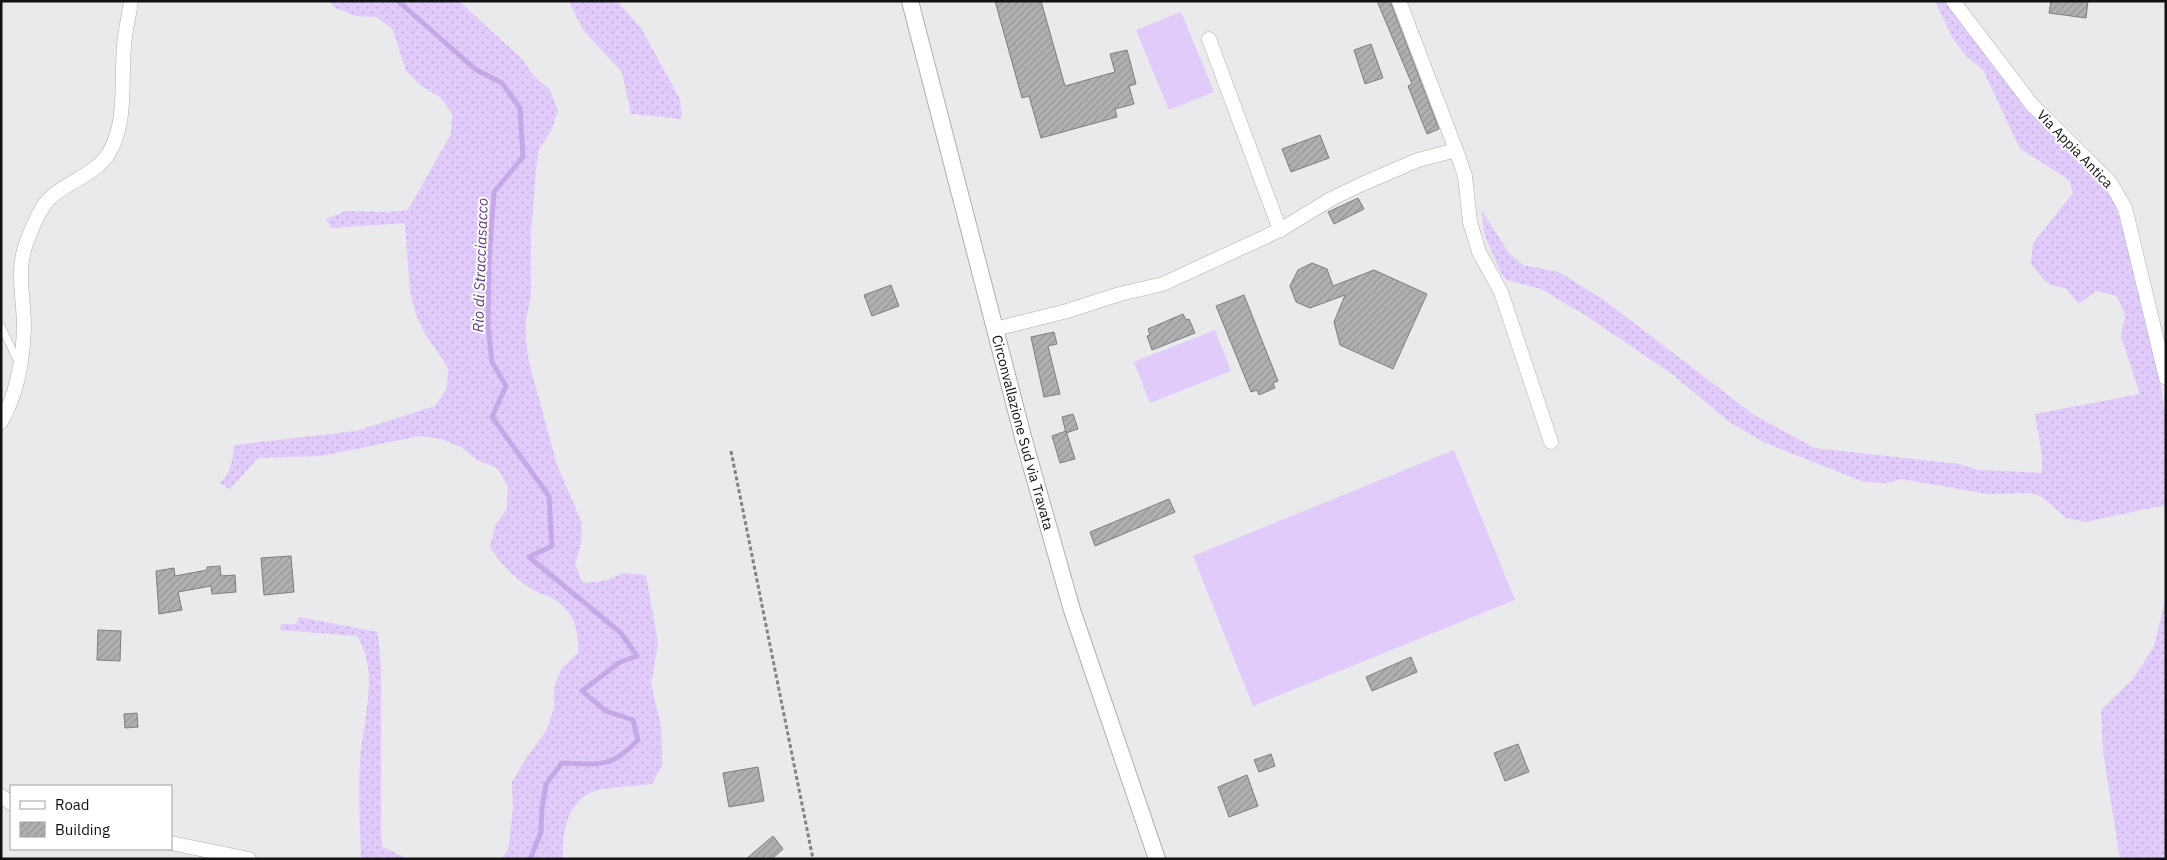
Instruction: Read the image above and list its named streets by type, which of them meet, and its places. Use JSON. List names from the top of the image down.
{
  "streets": {
    "street": ["Via Appia Antica", "Circonvallazione Sud via Travata"]
  },
  "water": ["Rio di Stracciasacco"],
  "legend": ["Road", "Building"]
}
